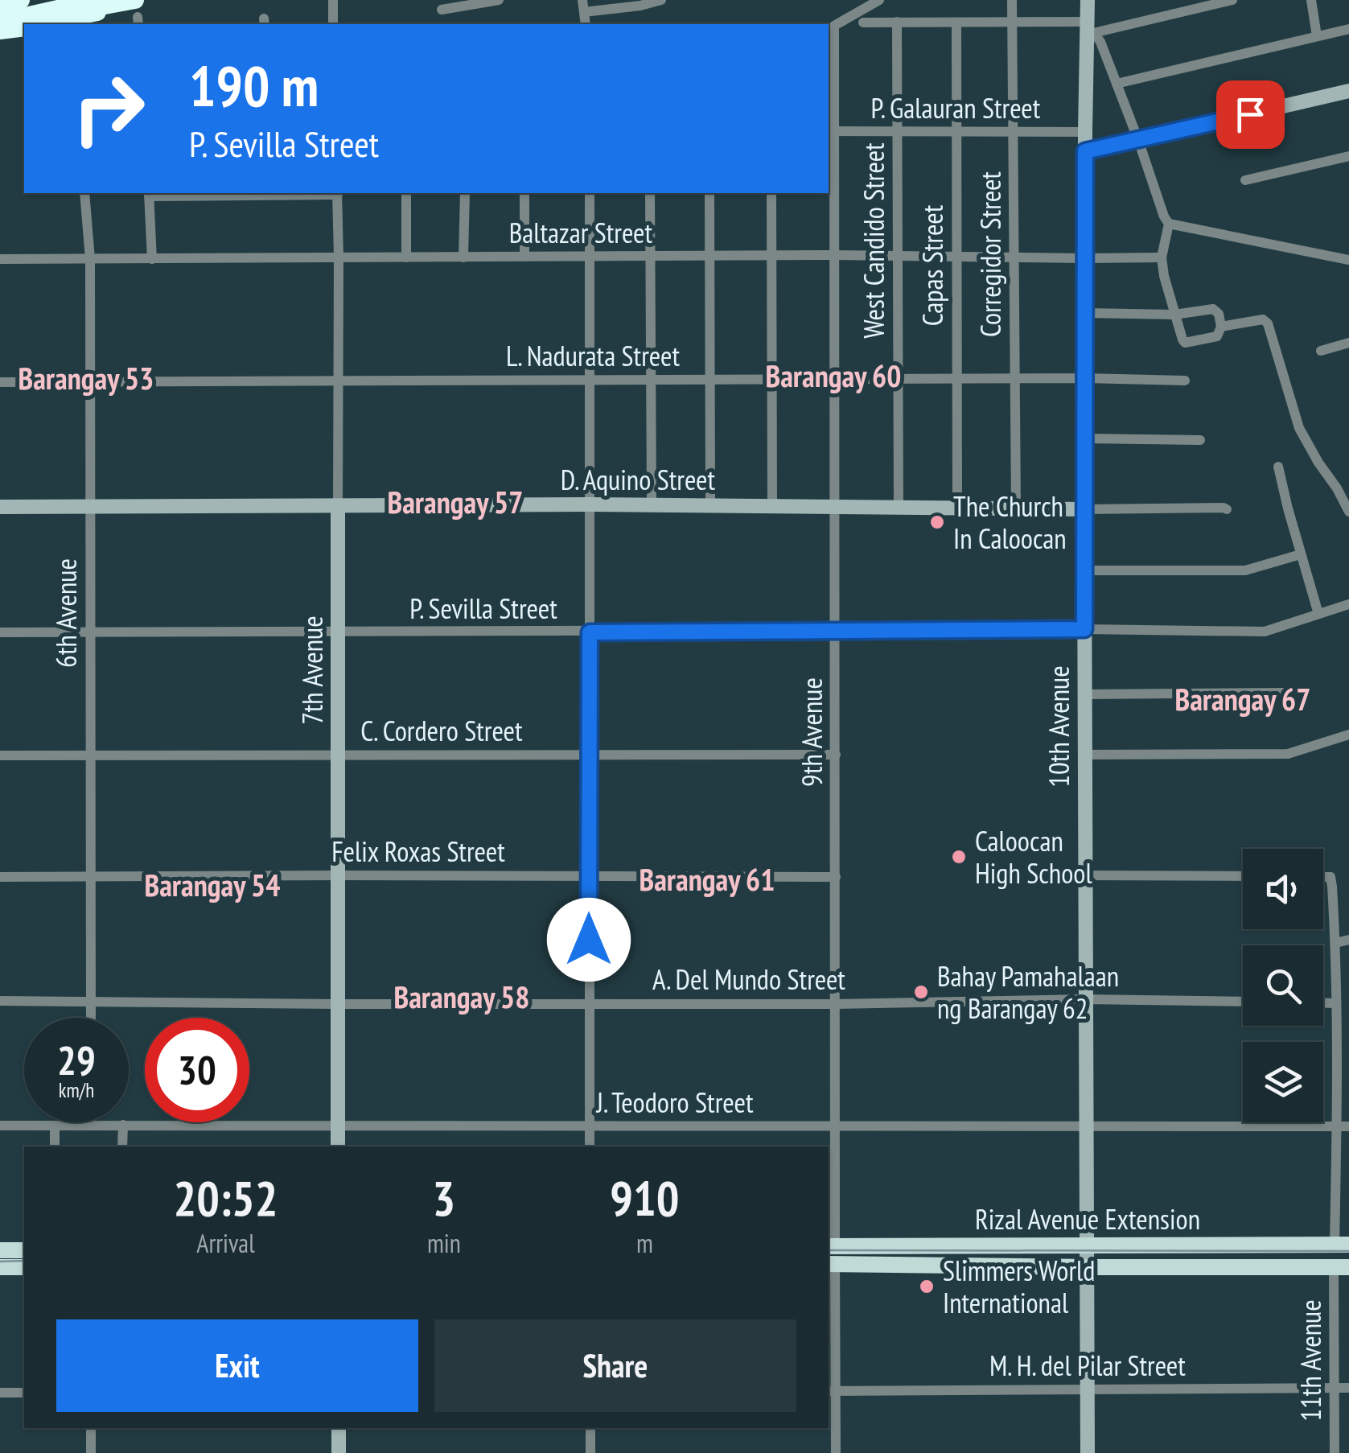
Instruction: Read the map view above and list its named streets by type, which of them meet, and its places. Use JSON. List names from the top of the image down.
{
  "streets": {
    "main road": ["Rizal Avenue Extension"],
    "street": [
      "P. Galauran Street",
      "Baltazar Street",
      "West Candido Street",
      "Corregidor Street",
      "Capas Street",
      "L. Nadurata Street",
      "D. Aquino Street",
      "P. Sevilla Street",
      "6th Avenue",
      "7th Avenue",
      "10th Avenue",
      "C. Cordero Street",
      "9th Avenue",
      "Felix Roxas Street",
      "A. Del Mundo Street",
      "J. Teodoro Street",
      "11th Avenue",
      "M. H. del Pilar Street"
    ]
  },
  "crossings": [
    ["P. Galauran Street", "West Candido Street"],
    ["P. Galauran Street", "Corregidor Street"],
    ["P. Galauran Street", "Capas Street"],
    ["P. Galauran Street", "10th Avenue"],
    ["P. Galauran Street", "9th Avenue"],
    ["Baltazar Street", "West Candido Street"],
    ["Baltazar Street", "Corregidor Street"],
    ["Baltazar Street", "Capas Street"],
    ["Baltazar Street", "6th Avenue"],
    ["Baltazar Street", "7th Avenue"],
    ["Baltazar Street", "10th Avenue"],
    ["Baltazar Street", "9th Avenue"],
    ["West Candido Street", "L. Nadurata Street"],
    ["West Candido Street", "D. Aquino Street"],
    ["Corregidor Street", "L. Nadurata Street"],
    ["Corregidor Street", "D. Aquino Street"],
    ["Capas Street", "L. Nadurata Street"],
    ["Capas Street", "D. Aquino Street"],
    ["L. Nadurata Street", "6th Avenue"],
    ["L. Nadurata Street", "7th Avenue"],
    ["L. Nadurata Street", "10th Avenue"],
    ["L. Nadurata Street", "9th Avenue"],
    ["D. Aquino Street", "6th Avenue"],
    ["D. Aquino Street", "7th Avenue"],
    ["D. Aquino Street", "10th Avenue"],
    ["D. Aquino Street", "9th Avenue"],
    ["P. Sevilla Street", "6th Avenue"],
    ["P. Sevilla Street", "7th Avenue"],
    ["P. Sevilla Street", "10th Avenue"],
    ["P. Sevilla Street", "9th Avenue"],
    ["6th Avenue", "C. Cordero Street"],
    ["6th Avenue", "Felix Roxas Street"],
    ["6th Avenue", "A. Del Mundo Street"],
    ["7th Avenue", "C. Cordero Street"],
    ["7th Avenue", "Felix Roxas Street"],
    ["7th Avenue", "A. Del Mundo Street"],
    ["7th Avenue", "J. Teodoro Street"],
    ["10th Avenue", "A. Del Mundo Street"],
    ["10th Avenue", "J. Teodoro Street"],
    ["10th Avenue", "Rizal Avenue Extension"],
    ["10th Avenue", "M. H. del Pilar Street"],
    ["C. Cordero Street", "9th Avenue"],
    ["9th Avenue", "Felix Roxas Street"],
    ["9th Avenue", "A. Del Mundo Street"],
    ["9th Avenue", "J. Teodoro Street"],
    ["9th Avenue", "Rizal Avenue Extension"],
    ["Rizal Avenue Extension", "11th Avenue"],
    ["11th Avenue", "M. H. del Pilar Street"]
  ],
  "districts": [
    "Barangay 60",
    "Barangay 53",
    "Barangay 57",
    "Barangay 67",
    "Barangay 61",
    "Barangay 54",
    "Barangay 58"
  ],
  "places": [
    "The Church In Caloocan",
    "Caloocan High School",
    "Bahay Pamahalaan ng Barangay 62",
    "Slimmers World International"
  ],
  "page": {
    "turn": ["190 m", "P. Sevilla Street"],
    "speed": "29 km/h",
    "limit": "30",
    "eta": [
      "20:52",
      "Arrival",
      "3",
      "min",
      "910",
      "m"
    ],
    "buttons": ["Exit", "Share"]
  }
}
